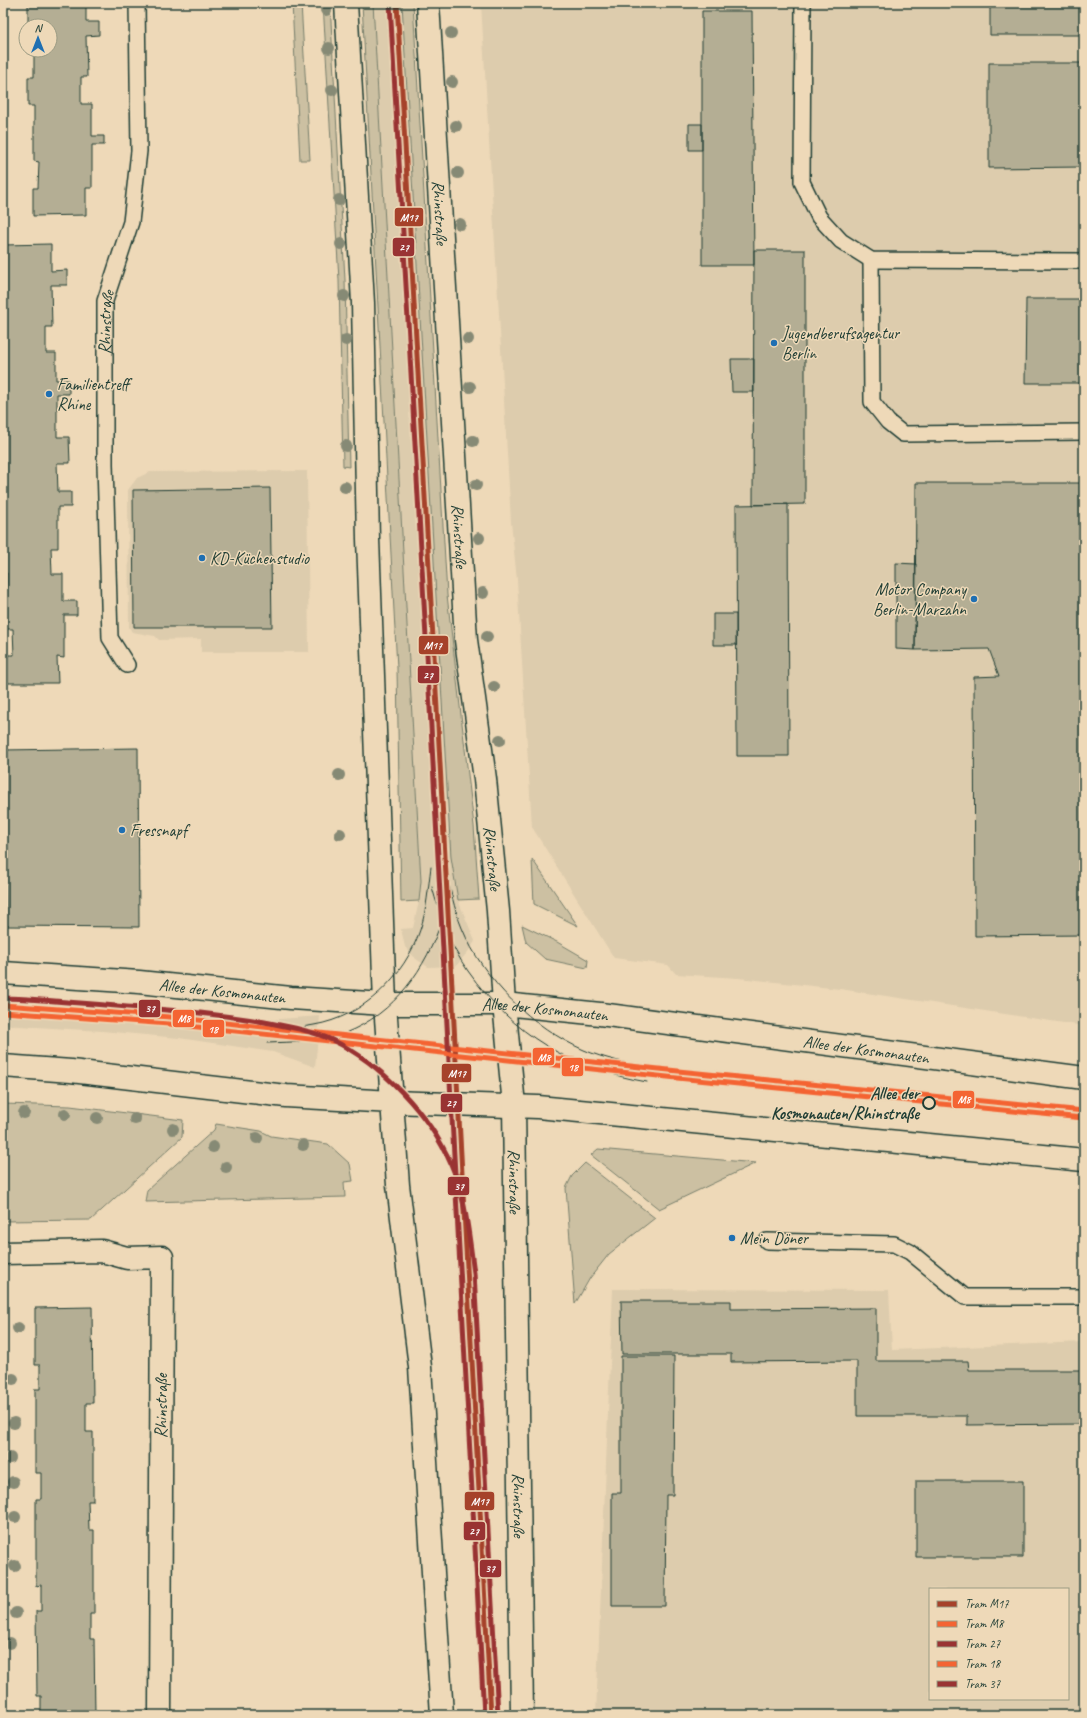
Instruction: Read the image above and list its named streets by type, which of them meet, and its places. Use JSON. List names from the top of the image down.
{
  "streets": {
    "main road": ["Rhinstraße", "Allee der Kosmonauten"]
  },
  "crossings": [
    ["Rhinstraße", "Allee der Kosmonauten"]
  ],
  "places": [
    "Jugendberufsagentur Berlin",
    "Familientreff Rhine",
    "KD-Küchenstudio",
    "Motor Company Berlin-Marzahn",
    "Fressnapf",
    "Allee der Kosmonauten/Rhinstraße",
    "Mein Döner"
  ],
  "lines": [
    "tram line M17",
    "tram line 27",
    "tram line 37",
    "tram line M8",
    "tram line 18"
  ],
  "legend": [
    "Tram M17",
    "Tram M8",
    "Tram 27",
    "Tram 18",
    "Tram 37"
  ],
  "north": "top"
}
